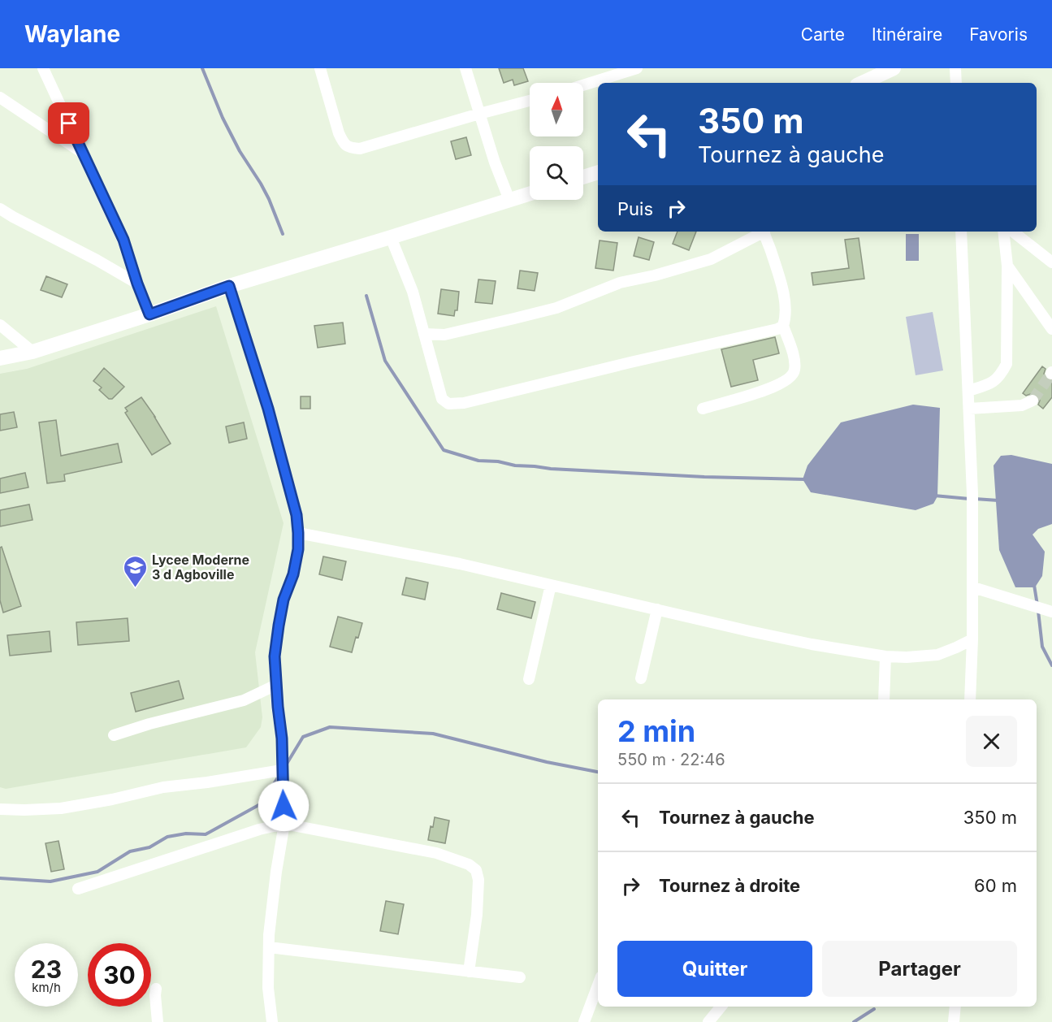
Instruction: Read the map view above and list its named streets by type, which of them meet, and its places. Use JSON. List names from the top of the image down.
{
  "places": {
    "school or university": ["Lycee Moderne 3 d Agboville"]
  },
  "north": "top",
  "page": {
    "header": "Waylane",
    "nav": ["Carte", "Itinéraire", "Favoris"],
    "turn": ["350 m", "Tournez à gauche"],
    "then": "Puis",
    "heading": ["2 min", "550 m · 22:46"],
    "list": [
      {
        "name": "Tournez à gauche",
        "value": "350 m"
      },
      {
        "name": "Tournez à droite",
        "value": "60 m"
      }
    ],
    "buttons": ["Quitter", "Partager"],
    "speed": "23 km/h",
    "limit": "30"
  }
}
